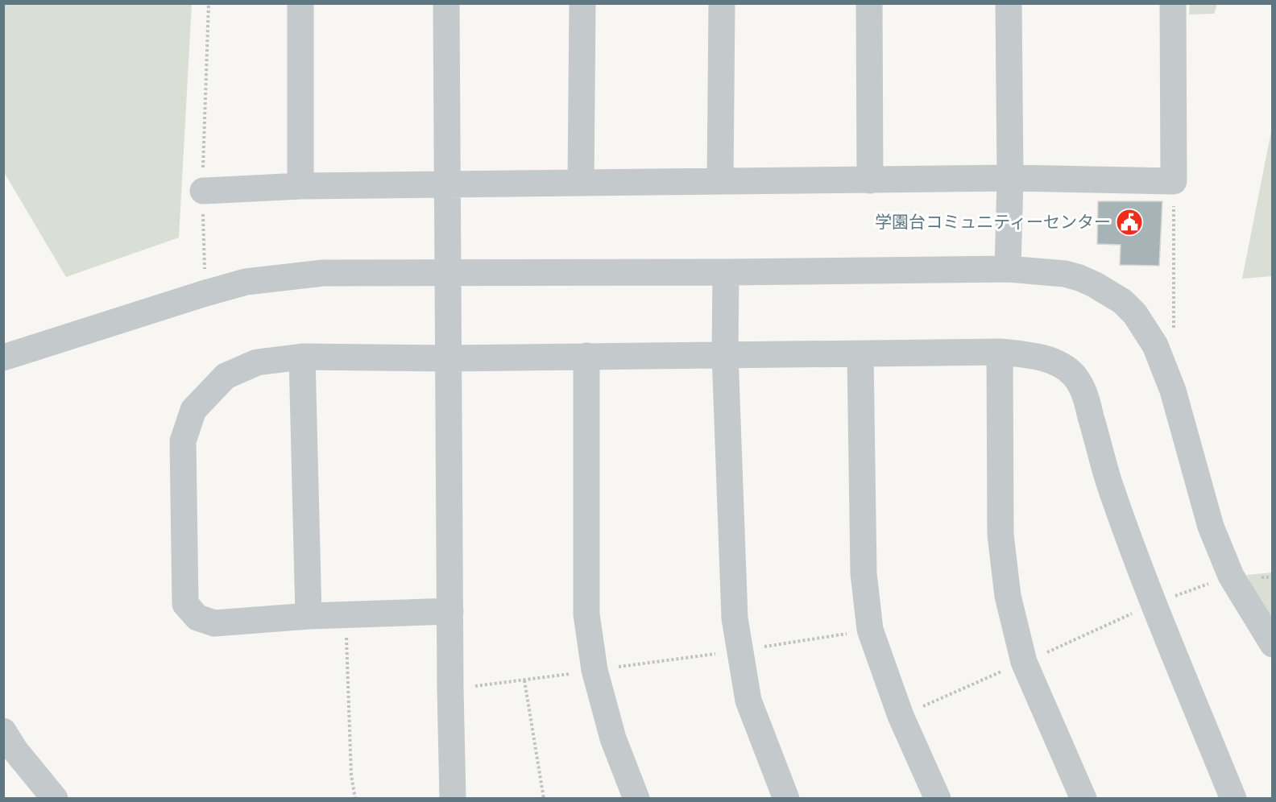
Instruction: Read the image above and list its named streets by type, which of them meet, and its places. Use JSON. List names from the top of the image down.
{
  "places": {
    "public building": ["学園台コミュニティーセンター"]
  }
}
